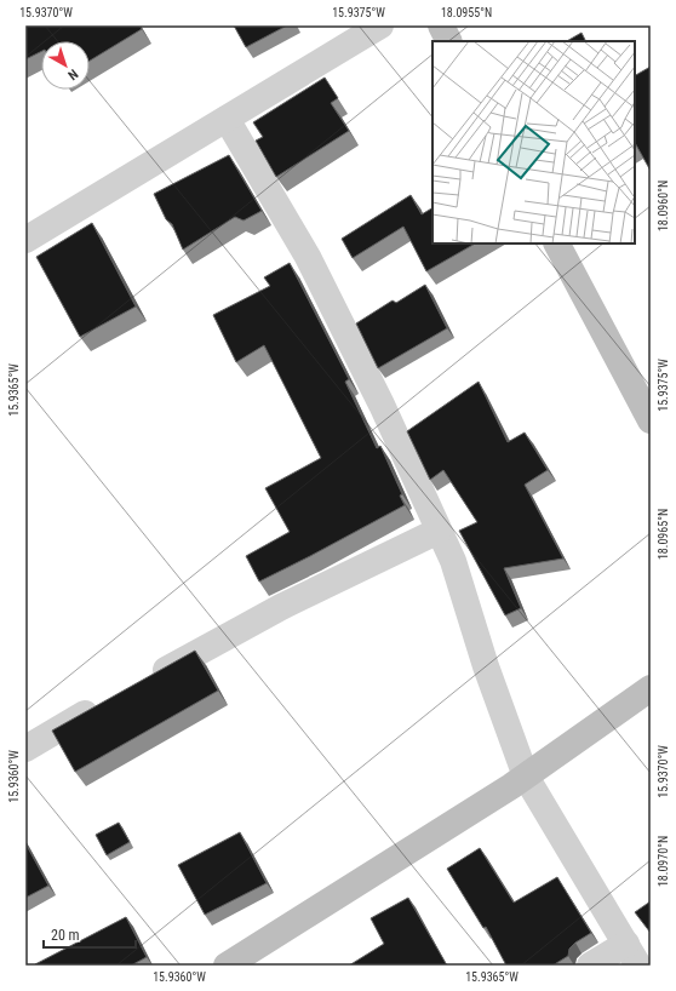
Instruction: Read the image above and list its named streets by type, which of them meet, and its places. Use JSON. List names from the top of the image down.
{
  "scale_bar": "20 m",
  "north": "bottom right",
  "coordinates": [
    "15.9370°W",
    "15.9375°W",
    "18.0955°N",
    "18.0960°N",
    "15.9365°W",
    "18.0965°N",
    "15.9360°W",
    "18.0970°N"
  ]
}
